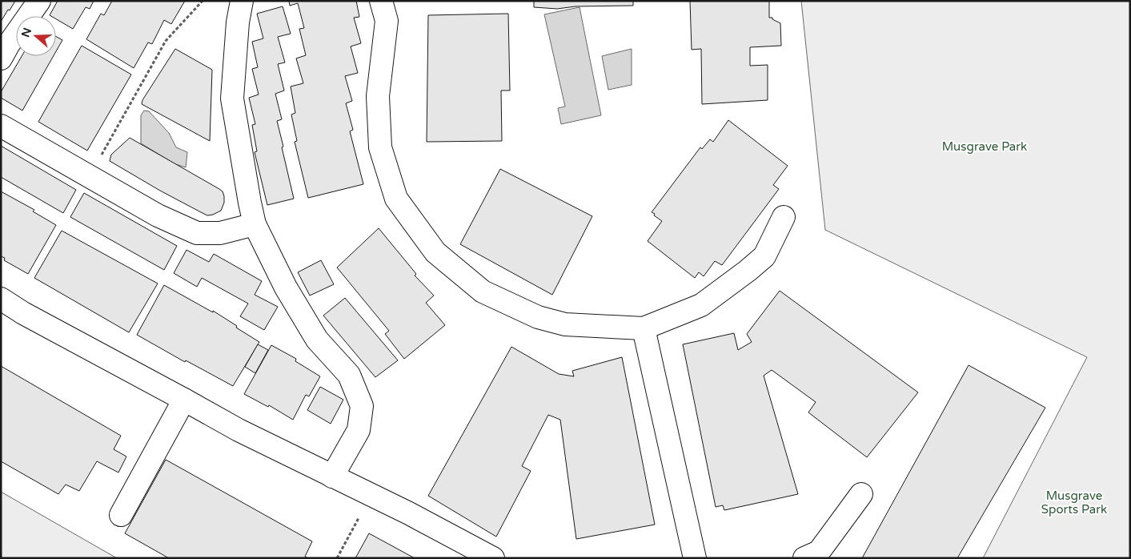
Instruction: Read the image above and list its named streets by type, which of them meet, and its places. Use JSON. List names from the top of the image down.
{
  "parks": ["Musgrave Park", "Musgrave Sports Park"],
  "north": "left"
}
